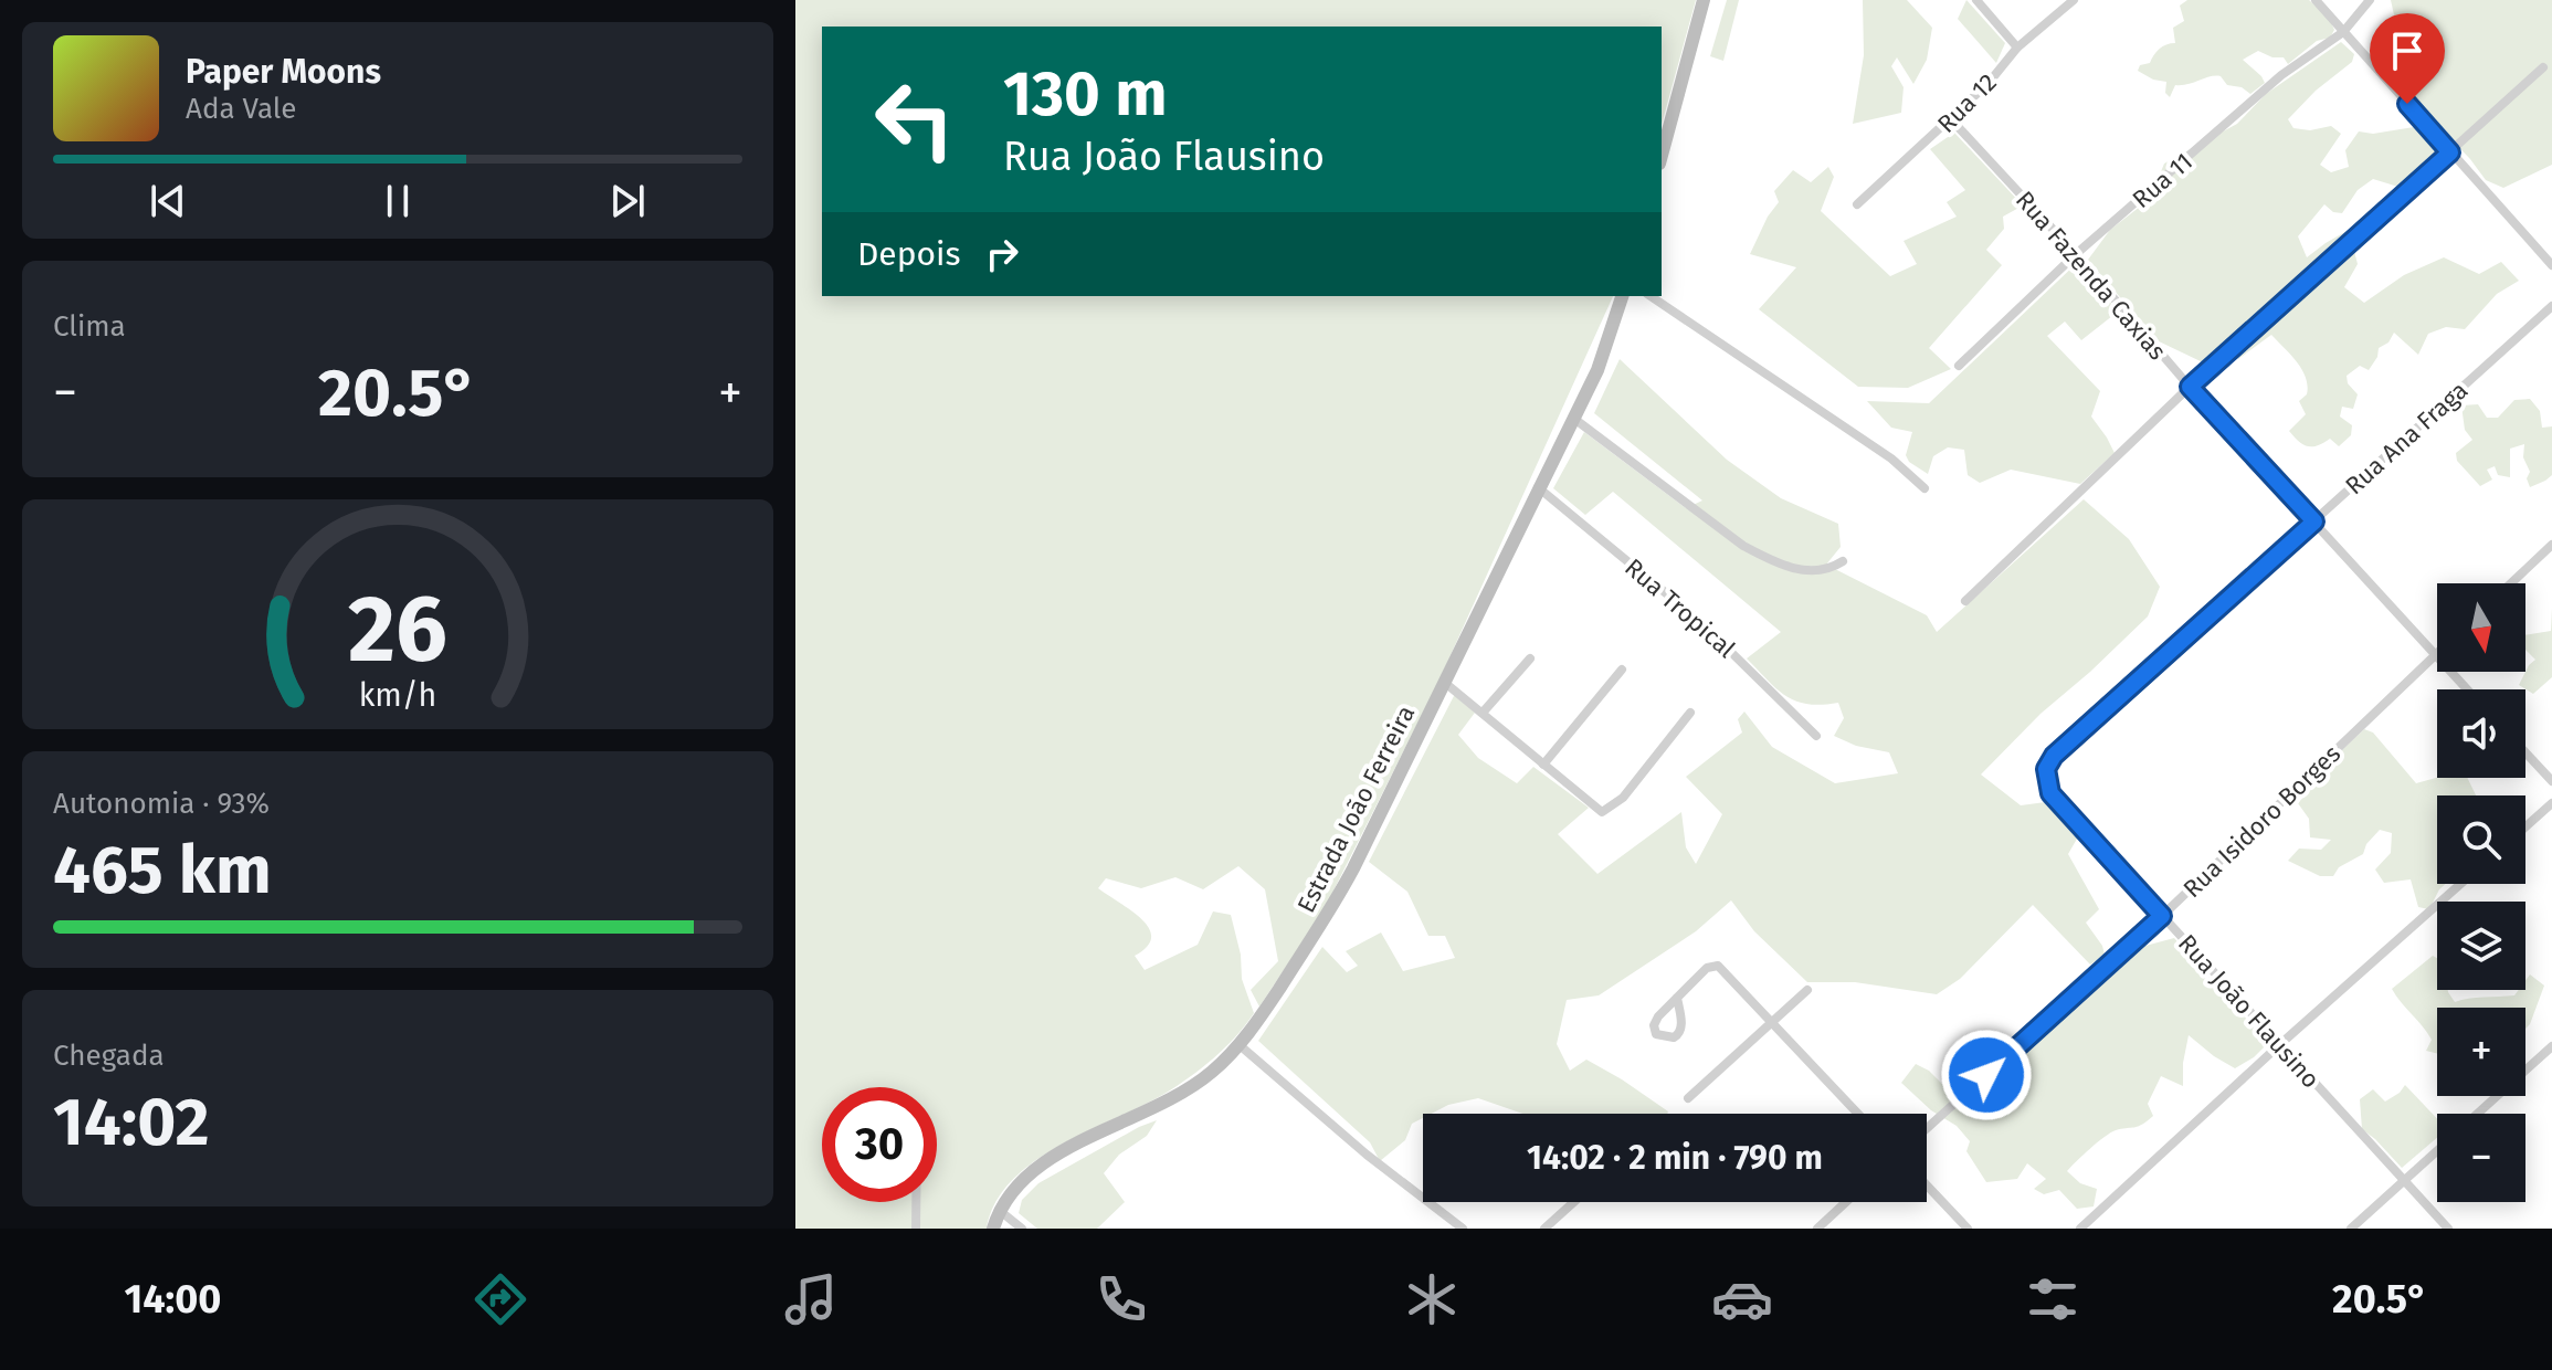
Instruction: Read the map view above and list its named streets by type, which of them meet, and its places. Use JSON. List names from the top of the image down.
{
  "streets": {
    "street": [
      "Rua 12",
      "Rua 11",
      "Rua Fazenda Caxias",
      "Rua Ana Fraga",
      "Rua Tropical",
      "Estrada João Ferreira",
      "Rua Isidoro Borges",
      "Rua João Flausino"
    ]
  },
  "crossings": [
    ["Rua 12", "Rua Fazenda Caxias"],
    ["Rua 11", "Rua Fazenda Caxias"],
    ["Rua Fazenda Caxias", "Rua Ana Fraga"],
    ["Rua Fazenda Caxias", "Rua Isidoro Borges"],
    ["Rua Ana Fraga", "Rua João Flausino"],
    ["Rua Tropical", "Estrada João Ferreira"],
    ["Rua Isidoro Borges", "Rua João Flausino"]
  ],
  "north": "bottom",
  "page": {
    "turn": ["130 m", "Rua João Flausino"],
    "song": ["Paper Moons", "Ada Vale"],
    "then": "Depois",
    "tile": [
      "Clima",
      ["Autonomia · 93%", "465 km"],
      ["Chegada", "14:02"]
    ],
    "heat": ["−", "20.5°", "+"],
    "map_buttons": ["+", "−"],
    "limit": "30",
    "trip": "14:02 · 2 min · 790 m",
    "tabs": ["14:00", "20.5°"],
    "gauge": ["26", "km/h"]
  }
}
